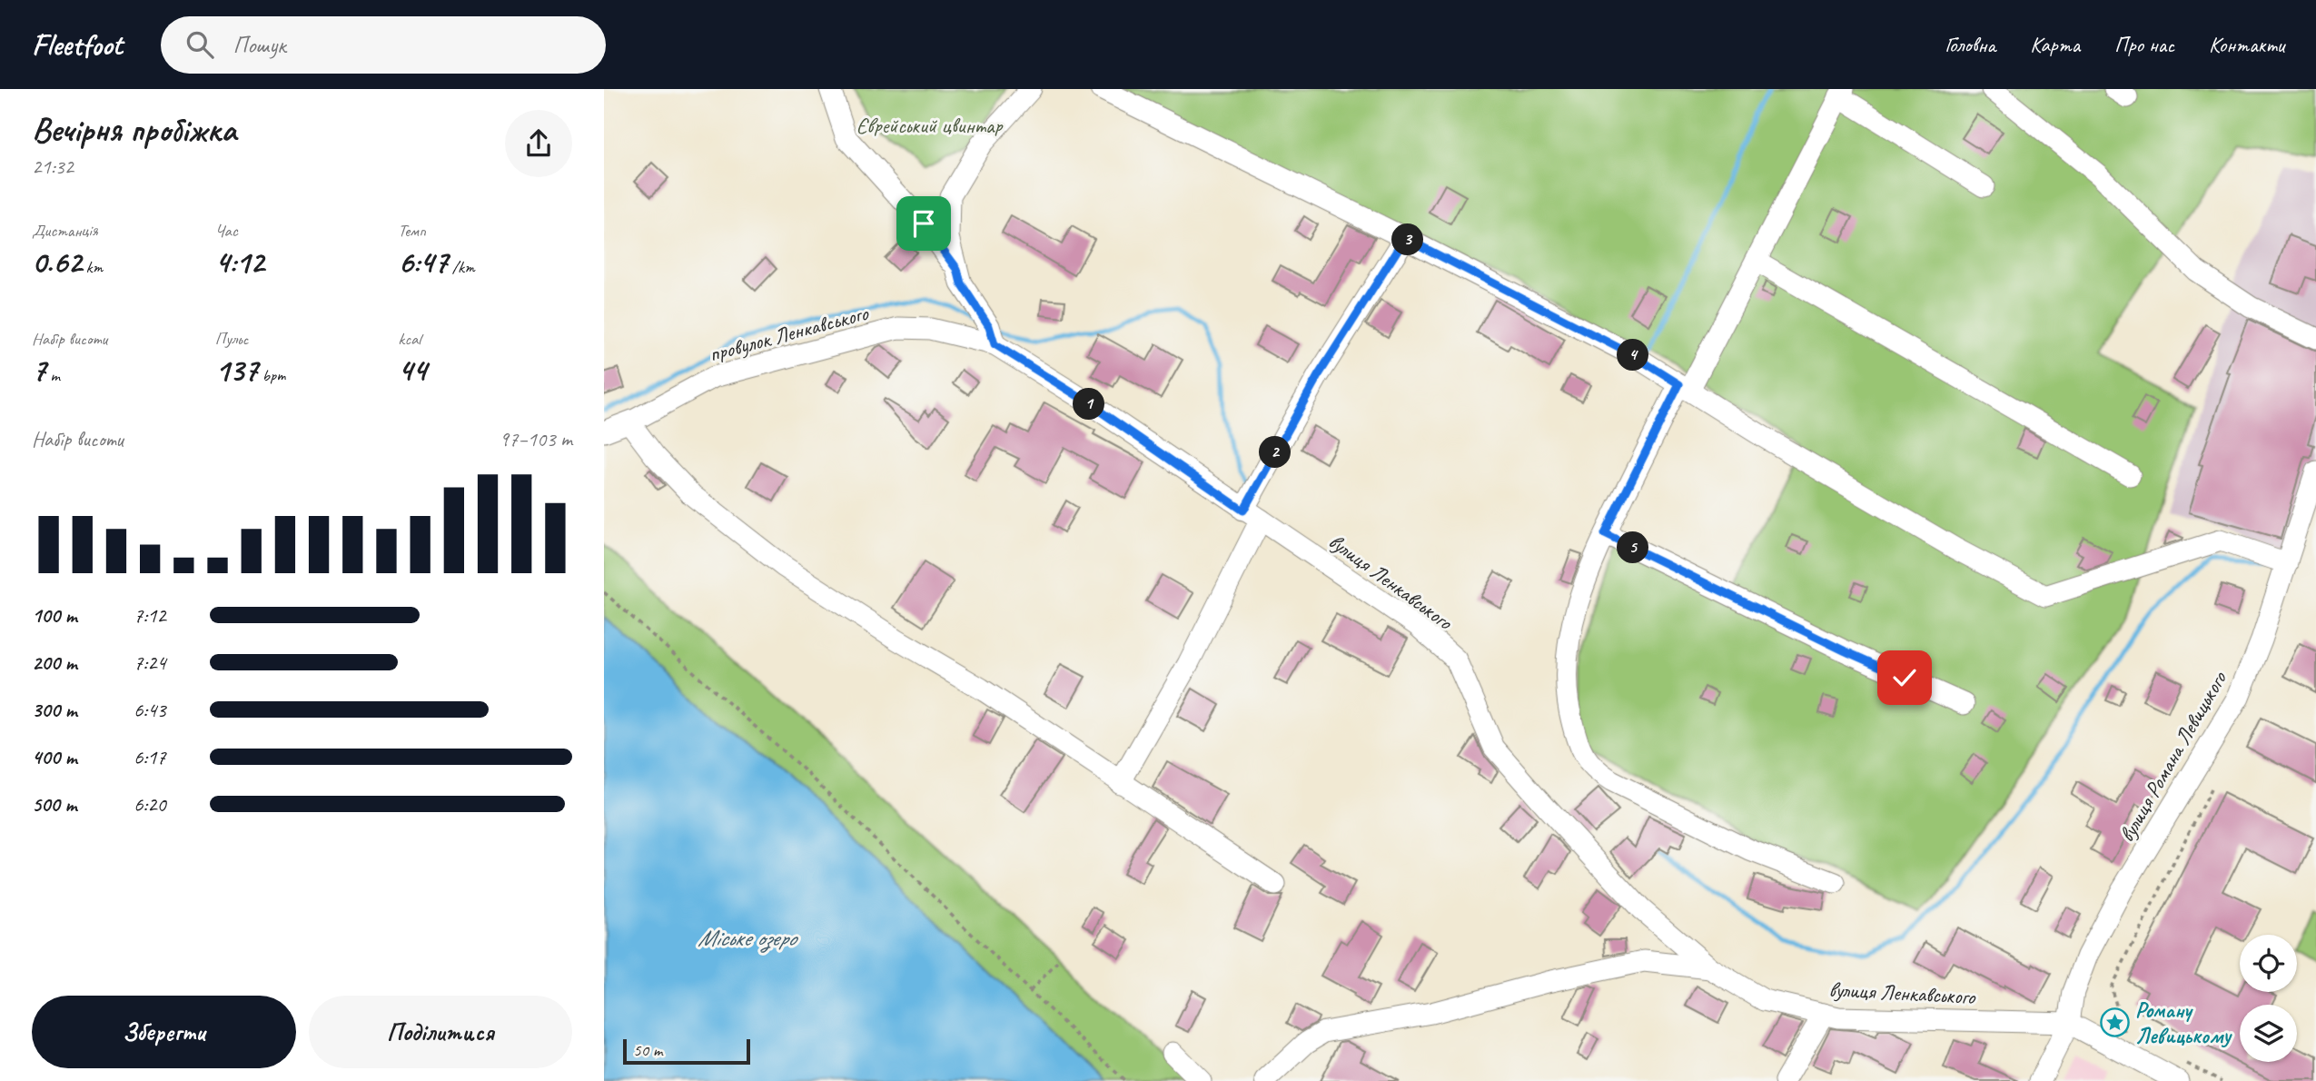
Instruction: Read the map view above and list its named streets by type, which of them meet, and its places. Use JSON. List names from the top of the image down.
{
  "streets": {
    "street": ["провулок Ленкавського", "вулиця Ленкавського", "вулиця Романа Левицького"]
  },
  "crossings": [
    ["провулок Ленкавського", "вулиця Ленкавського"],
    ["вулиця Ленкавського", "вулиця Романа Левицького"]
  ],
  "water": ["Міське озеро"],
  "parks": ["Єврейський цвинтар"],
  "places": {
    "place": ["Роману Левицькому"]
  },
  "scale_bar": "50 m",
  "page": {
    "header": "Fleetfoot",
    "search": "Пошук",
    "nav": [
      "Головна",
      "Карта",
      "Про нас",
      "Контакти"
    ],
    "heading": ["Вечірня пробіжка", "21:32"],
    "stats": [
      ["Дистанція", "0.62 km"],
      ["Час", "4:12"],
      ["Темп", "6:47 /km"],
      ["Набір висоти", "7 m"],
      ["Пульс", "137 bpm"],
      ["kcal", "44"]
    ],
    "pins": [
      "3",
      "4",
      "1",
      "2",
      "5"
    ],
    "chart": ["Набір висоти", "97–103 m"],
    "list": [
      {
        "name": "100 m",
        "note": "7:12"
      },
      {
        "name": "200 m",
        "note": "7:24"
      },
      {
        "name": "300 m",
        "note": "6:43"
      },
      {
        "name": "400 m",
        "note": "6:17"
      },
      {
        "name": "500 m",
        "note": "6:20"
      }
    ],
    "buttons": ["Зберегти", "Поділитися"],
    "scale": "50 m"
  }
}
